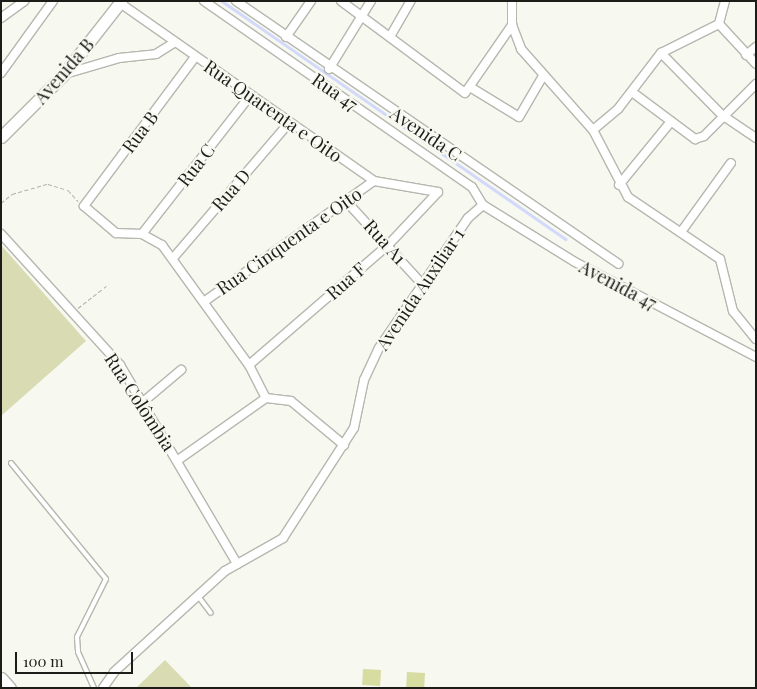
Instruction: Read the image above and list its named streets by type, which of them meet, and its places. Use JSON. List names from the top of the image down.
{
  "streets": {
    "street": [
      "Avenida B",
      "Rua 47",
      "Rua Quarenta e Oito",
      "Rua B",
      "Avenida C",
      "Rua C",
      "Rua D",
      "Rua Cinquenta e Oito",
      "Rua A1",
      "Rua F",
      "Avenida 47",
      "Avenida Auxiliar 1",
      "Rua Colômbia"
    ]
  },
  "crossings": [
    ["Avenida B", "Rua Quarenta e Oito"],
    ["Rua 47", "Avenida 47"],
    ["Rua 47", "Avenida Auxiliar 1"],
    ["Rua Quarenta e Oito", "Rua B"],
    ["Rua Quarenta e Oito", "Rua C"],
    ["Rua Quarenta e Oito", "Rua D"],
    ["Rua Quarenta e Oito", "Rua Cinquenta e Oito"],
    ["Rua Quarenta e Oito", "Rua F"],
    ["Rua Cinquenta e Oito", "Rua A1"],
    ["Rua A1", "Rua F"],
    ["Rua A1", "Avenida Auxiliar 1"],
    ["Avenida 47", "Avenida Auxiliar 1"],
    ["Avenida Auxiliar 1", "Rua Colômbia"]
  ],
  "scale_bar": "100 m"
}
